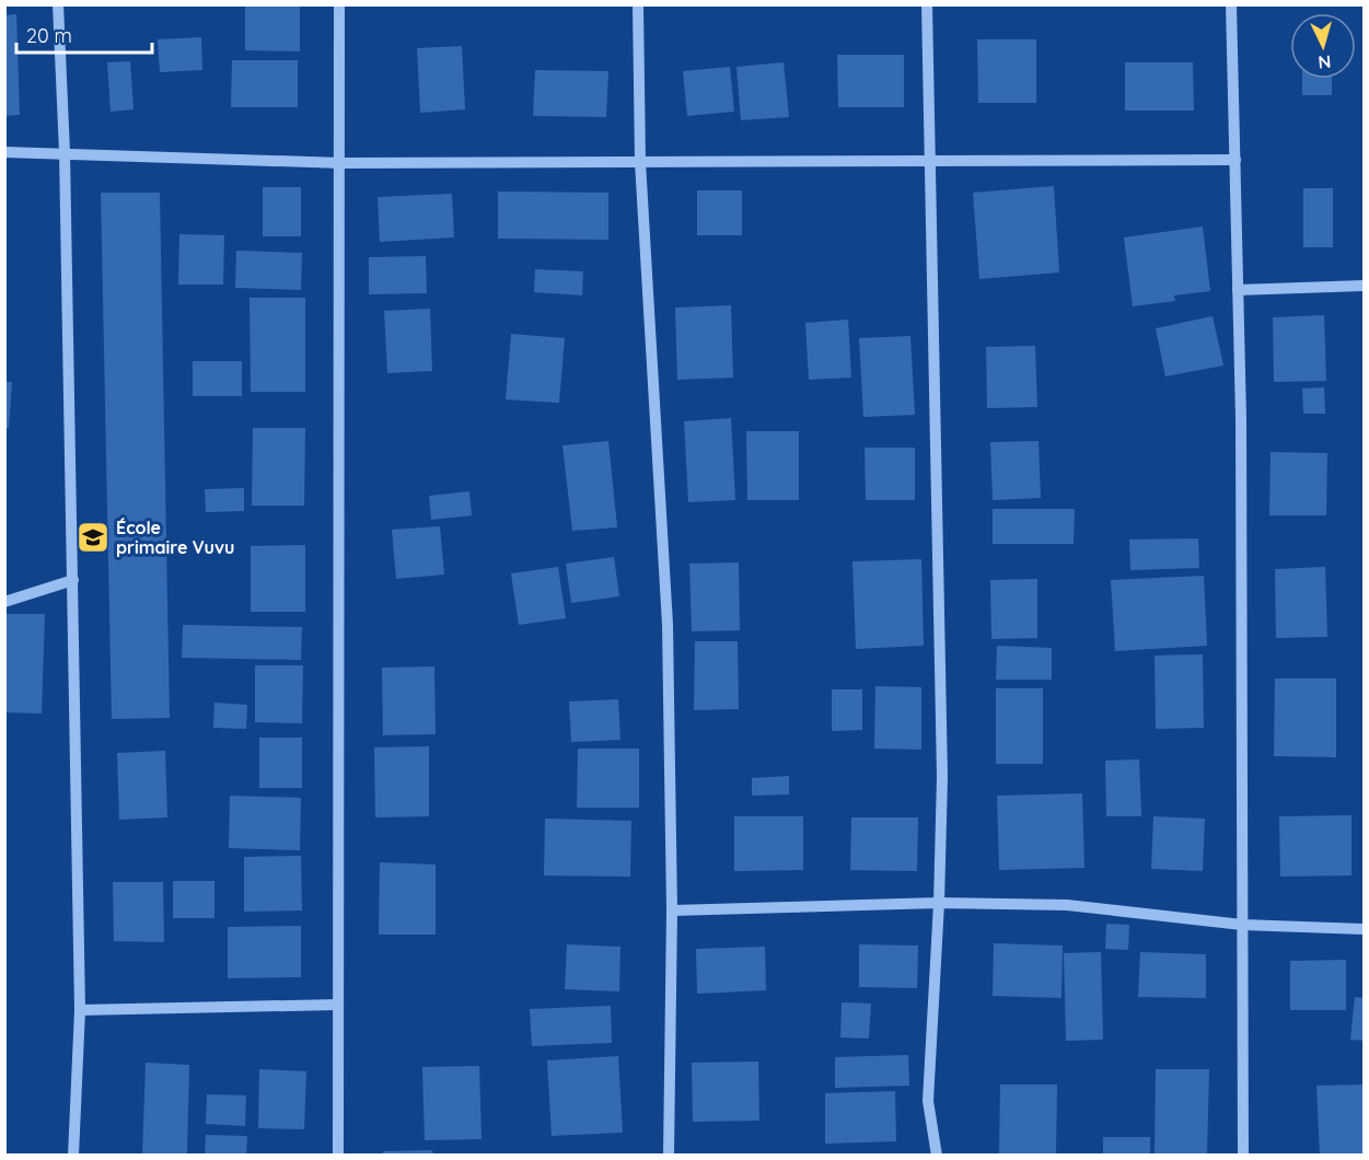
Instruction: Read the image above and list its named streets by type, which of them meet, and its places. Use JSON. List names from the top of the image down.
{
  "places": {
    "school or university": ["École primaire Vuvu"]
  },
  "scale_bar": "20 m",
  "north": "bottom"
}
